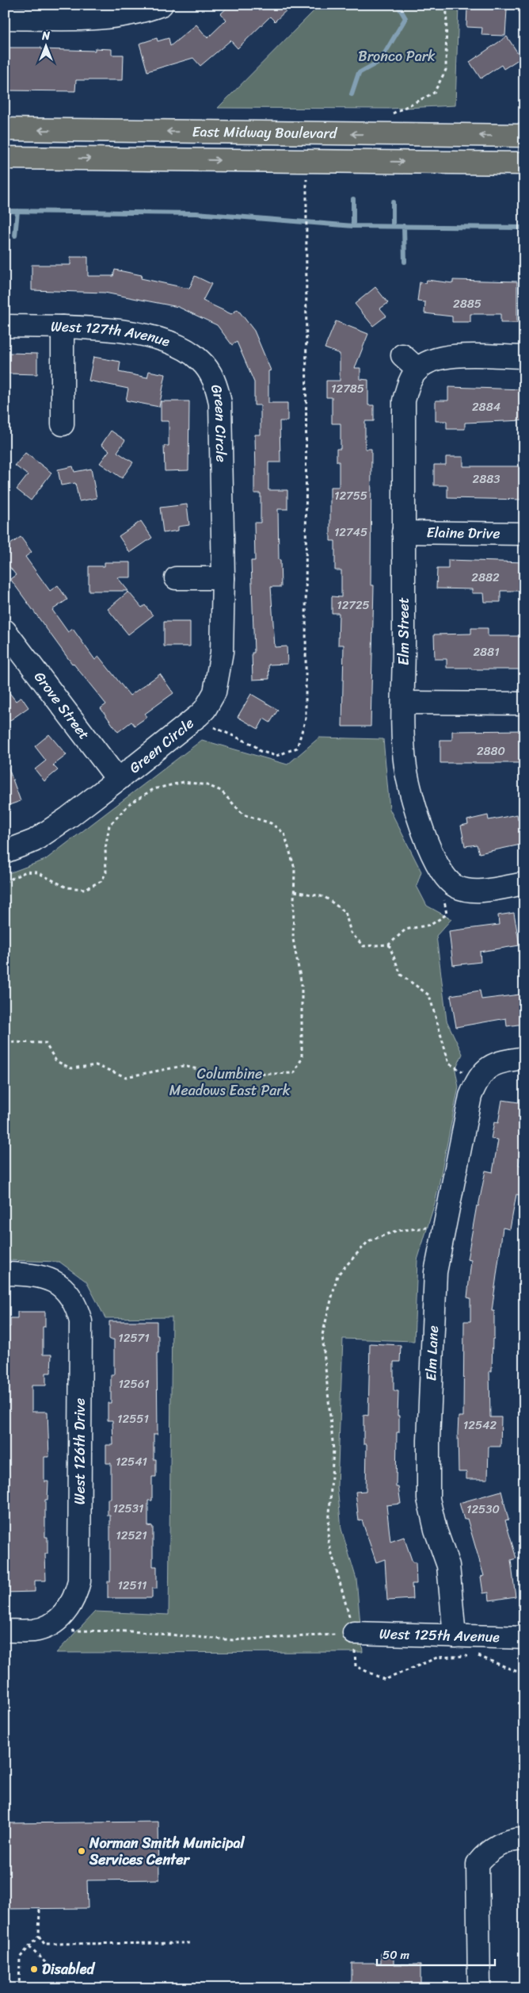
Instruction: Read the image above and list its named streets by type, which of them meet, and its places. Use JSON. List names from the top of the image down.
{
  "streets": {
    "main road": ["East Midway Boulevard"],
    "street": [
      "West 127th Avenue",
      "Green Circle",
      "Elaine Drive",
      "Elm Street",
      "Grove Street",
      "Elm Lane",
      "West 126th Drive",
      "West 125th Avenue"
    ]
  },
  "crossings": [
    ["West 127th Avenue", "Green Circle"],
    ["Green Circle", "Grove Street"],
    ["Elaine Drive", "Elm Street"],
    ["Elm Lane", "West 125th Avenue"]
  ],
  "parks": ["Bronco Park", "Columbine Meadows East Park"],
  "places": ["Norman Smith Municipal Services Center", "Disabled"],
  "house_numbers": [
    "2885",
    "12785",
    "2884",
    "2883",
    "12755",
    "12745",
    "2882",
    "12725",
    "2881",
    "2880",
    "12571",
    "12561",
    "12551",
    "12542",
    "12541",
    "12531",
    "12530",
    "12521",
    "12511"
  ],
  "scale_bar": "50 m",
  "north": "top"
}
